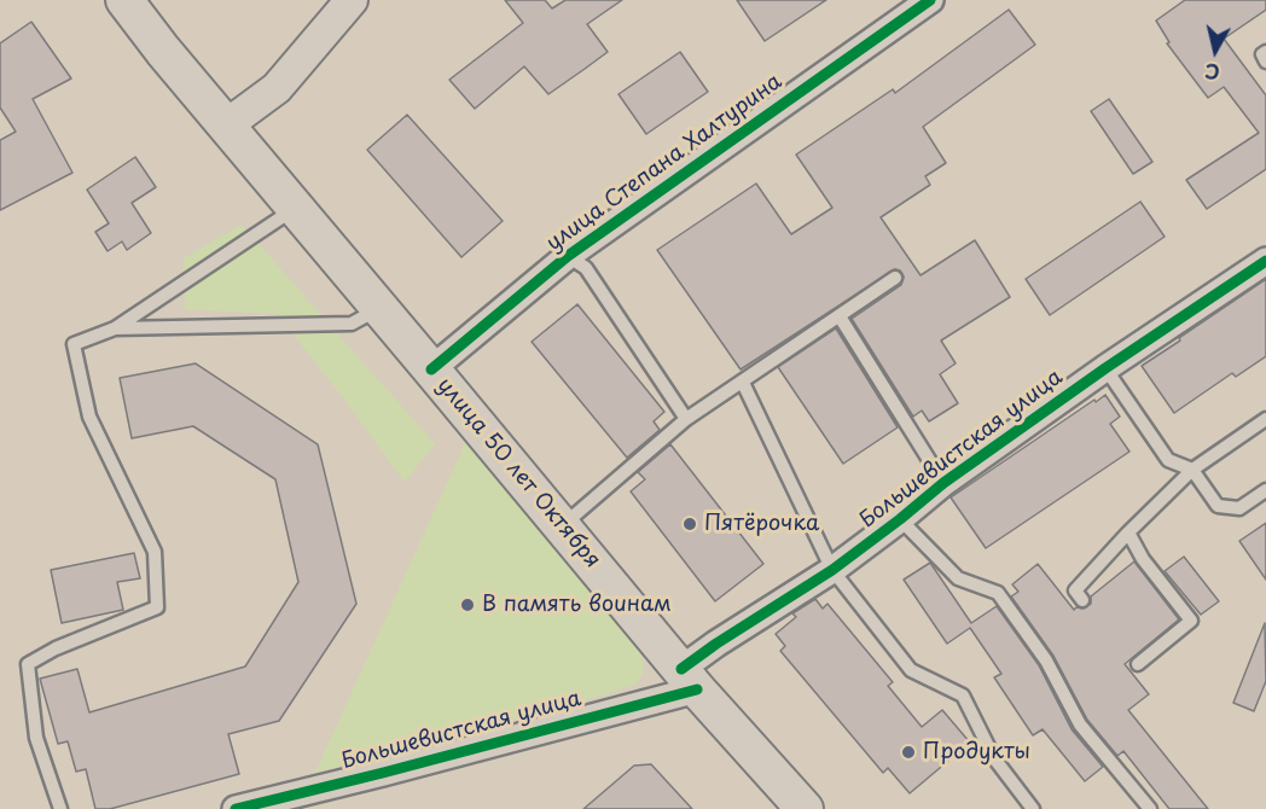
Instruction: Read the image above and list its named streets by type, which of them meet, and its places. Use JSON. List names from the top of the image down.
{
  "streets": {
    "main road": ["улица 50 лет Октября"],
    "street": ["улица Степана Халтурина", "Большевистская улица"]
  },
  "crossings": [
    ["улица Степана Халтурина", "улица 50 лет Октября"],
    ["Большевистская улица", "улица 50 лет Октября"]
  ],
  "places": ["Пятёрочка", "В память воинам", "Продукты"],
  "north": "bottom"
}
